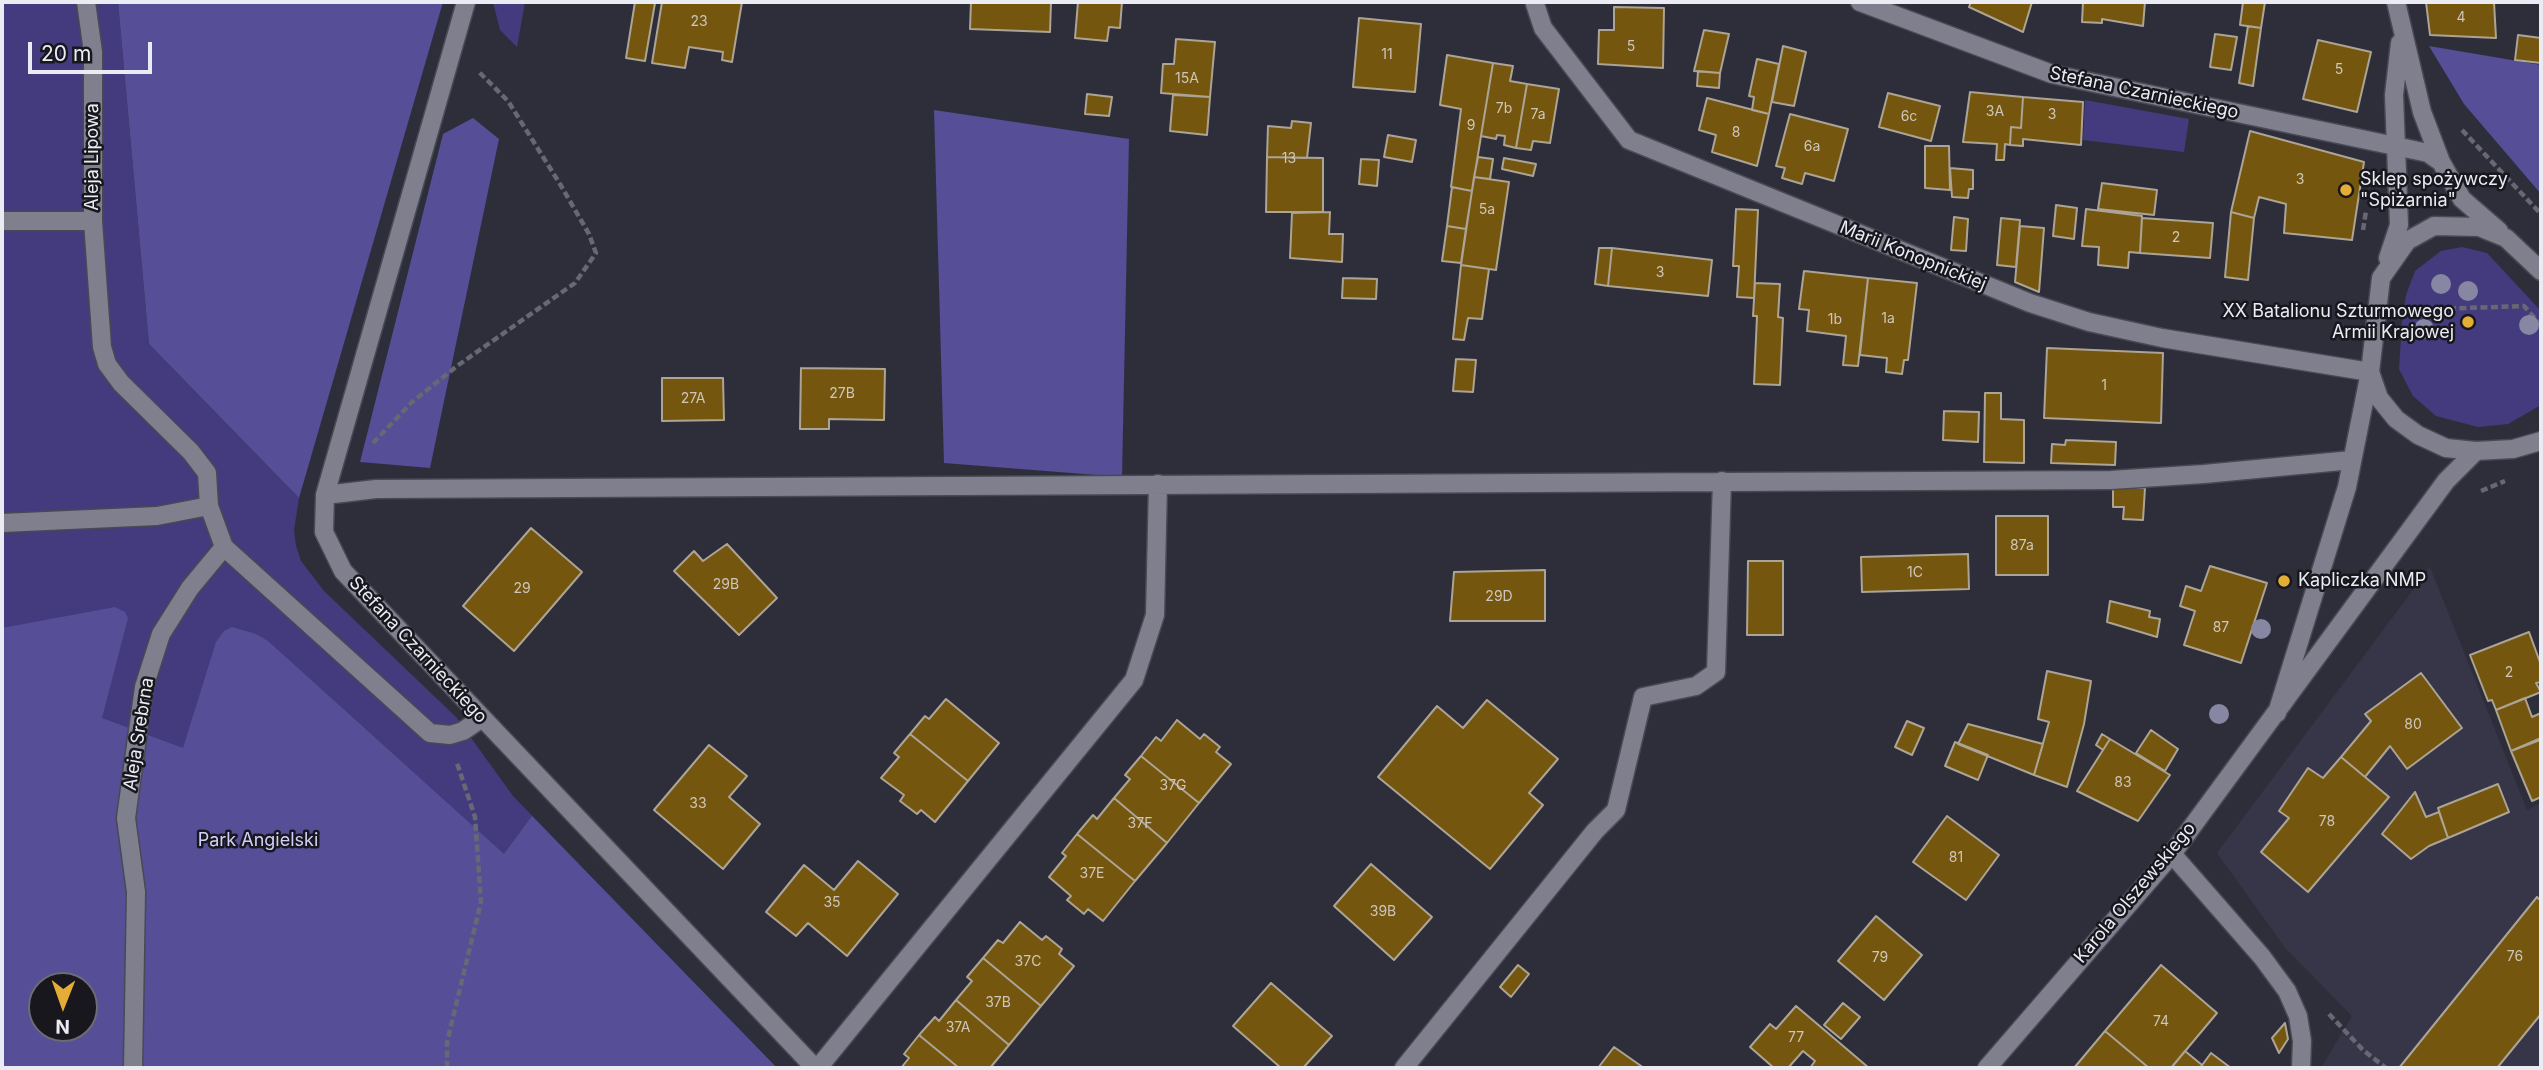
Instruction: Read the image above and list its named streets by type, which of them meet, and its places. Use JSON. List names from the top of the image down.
{
  "streets": {
    "street": [
      "Stefana Czarnieckiego",
      "Aleja Lipowa",
      "Marii Konopnickiej",
      "Aleja Srebrna",
      "Karola Olszewskiego"
    ]
  },
  "crossings": [
    ["Marii Konopnickiej", "Karola Olszewskiego"]
  ],
  "parks": ["Park Angielski"],
  "places": ["Sklep spożywczy \"Spiżarnia\"", "XX Batalionu Szturmowego Armii Krajowej", "Kapliczka NMP"],
  "house_numbers": [
    "4",
    "23",
    "5",
    "11",
    "5",
    "15A",
    "7b",
    "3A",
    "7a",
    "3",
    "6c",
    "9",
    "8",
    "6a",
    "13",
    "3",
    "5a",
    "2",
    "3",
    "1a",
    "1b",
    "1",
    "27B",
    "27A",
    "87a",
    "1C",
    "29B",
    "29",
    "29D",
    "87",
    "2",
    "80",
    "83",
    "37G",
    "33",
    "78",
    "37F",
    "81",
    "37E",
    "35",
    "39B",
    "76",
    "79",
    "37C",
    "37B",
    "74",
    "37A",
    "77"
  ],
  "scale_bar": "20 m",
  "north": "bottom"
}
